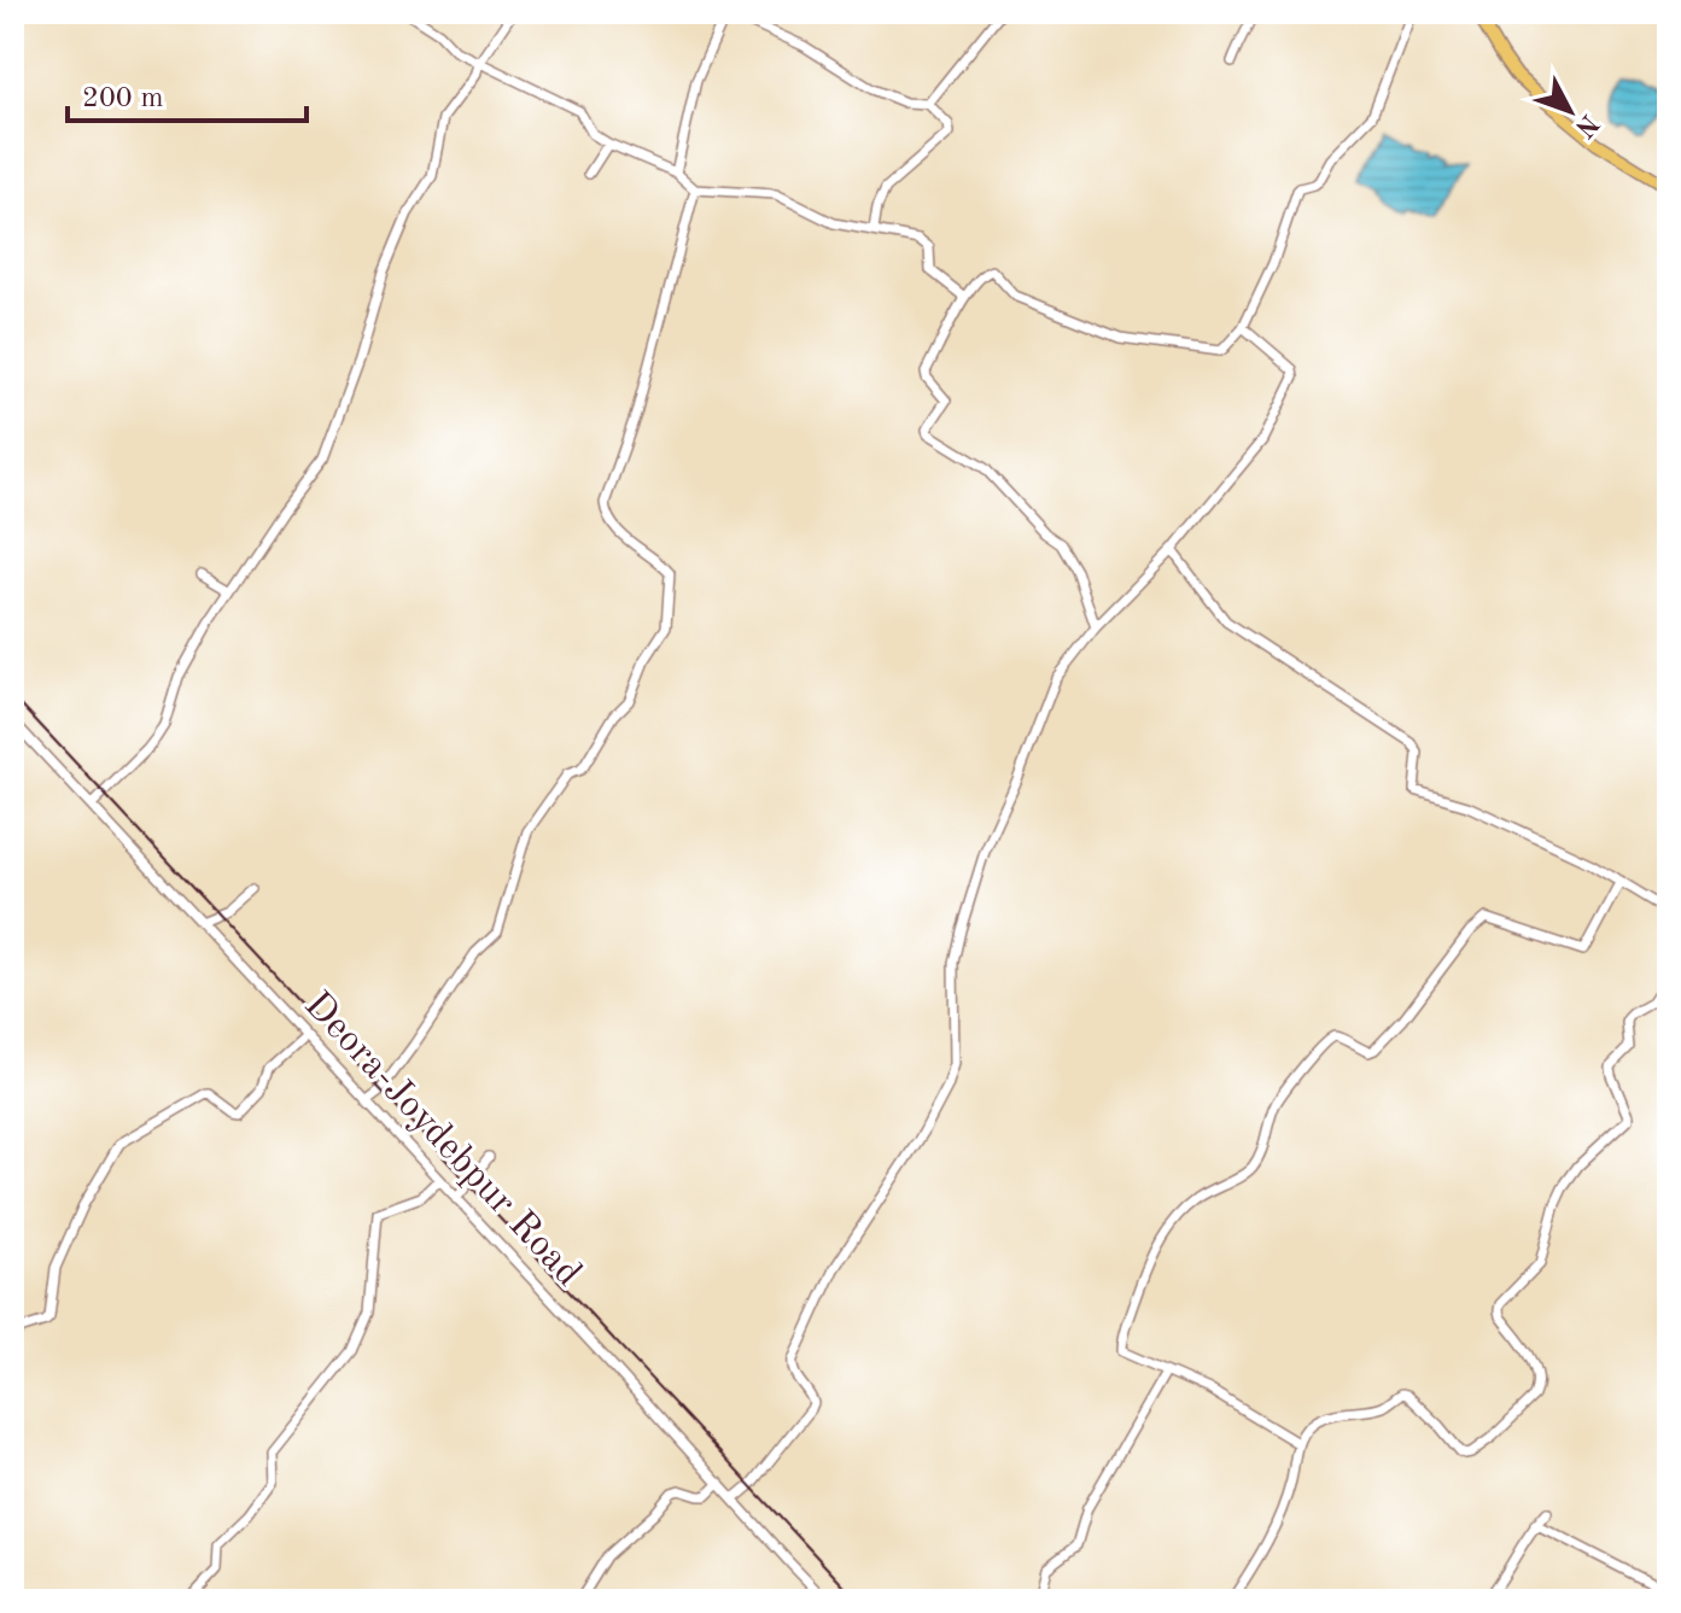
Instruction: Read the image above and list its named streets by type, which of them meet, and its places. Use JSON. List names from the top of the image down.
{
  "streets": {
    "street": ["Deora-Joydebpur Road"]
  },
  "scale_bar": "200 m",
  "north": "bottom right"
}
